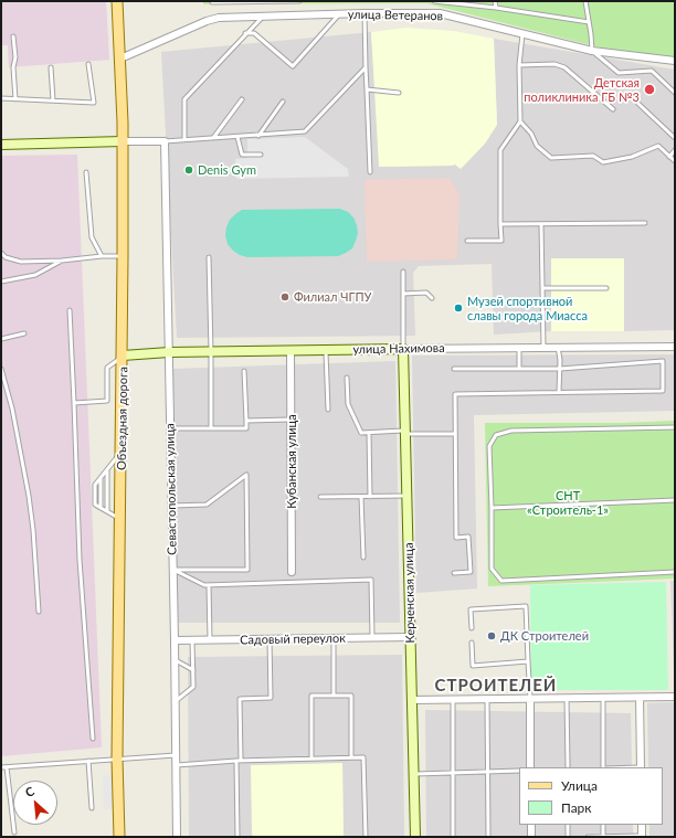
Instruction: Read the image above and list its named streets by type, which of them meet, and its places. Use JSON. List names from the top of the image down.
{
  "streets": {
    "main road": ["Объездная дорога"],
    "street": [
      "улица Ветеранов",
      "улица Нахимова",
      "Кубанская улица",
      "Севастопольская улица",
      "Керченская улица",
      "Садовый переулок"
    ]
  },
  "crossings": [
    ["улица Ветеранов", "Объездная дорога"],
    ["улица Нахимова", "Объездная дорога"],
    ["улица Нахимова", "Кубанская улица"],
    ["улица Нахимова", "Севастопольская улица"],
    ["улица Нахимова", "Керченская улица"],
    ["Севастопольская улица", "Садовый переулок"],
    ["Керченская улица", "Садовый переулок"]
  ],
  "districts": ["СТРОИТЕЛЕЙ"],
  "parks": ["СНТ «Строитель-1»"],
  "places": [
    "Детская поликлиника ГБ №3",
    "Denis Gym",
    "Филиал ЧГПУ",
    "Музей спортивной славы города Миасса",
    "ДК Строителей"
  ],
  "legend": ["Улица", "Парк"],
  "north": "top left"
}
